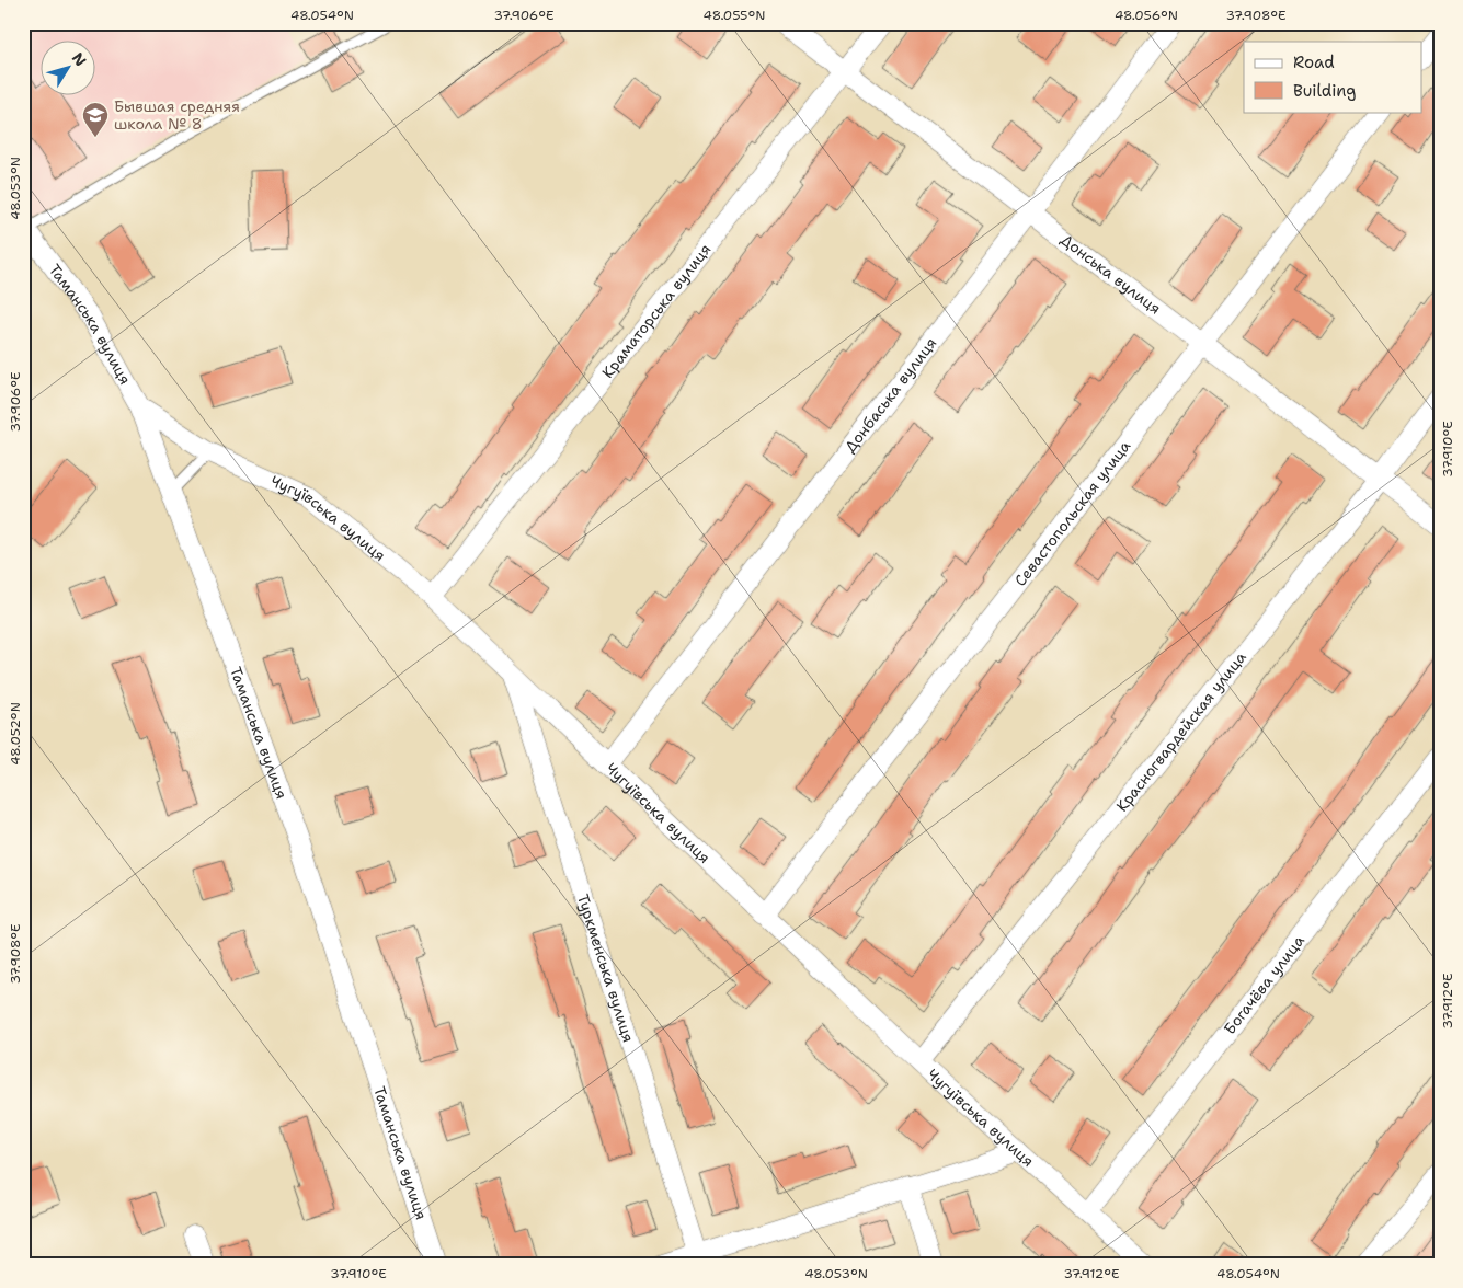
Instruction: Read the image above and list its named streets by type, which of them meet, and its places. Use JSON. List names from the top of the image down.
{
  "streets": {
    "street": [
      "Донська вулиця",
      "Краматорська вулиця",
      "Таманська вулиця",
      "Донбаська вулиця",
      "Севастопольская улица",
      "Чугуївська вулиця",
      "Красногвардейская улица",
      "Туркменська вулиця",
      "Богачёва улица"
    ]
  },
  "crossings": [
    ["Донська вулиця", "Краматорська вулиця"],
    ["Донська вулиця", "Донбаська вулиця"],
    ["Донська вулиця", "Севастопольская улица"],
    ["Донська вулиця", "Красногвардейская улица"],
    ["Краматорська вулиця", "Чугуївська вулиця"],
    ["Таманська вулиця", "Чугуївська вулиця"],
    ["Донбаська вулиця", "Чугуївська вулиця"],
    ["Севастопольская улица", "Чугуївська вулиця"],
    ["Чугуївська вулиця", "Красногвардейская улица"],
    ["Чугуївська вулиця", "Туркменська вулиця"],
    ["Чугуївська вулиця", "Богачёва улица"]
  ],
  "places": {
    "school or university": ["Бывшая средняя школа № 8"]
  },
  "legend": ["Road", "Building"],
  "north": "top right",
  "coordinates": [
    "48.054°N",
    "37.906°E",
    "48.055°N",
    "48.056°N",
    "37.908°E",
    "48.053°N",
    "37.910°E",
    "48.052°N",
    "37.912°E"
  ]
}
